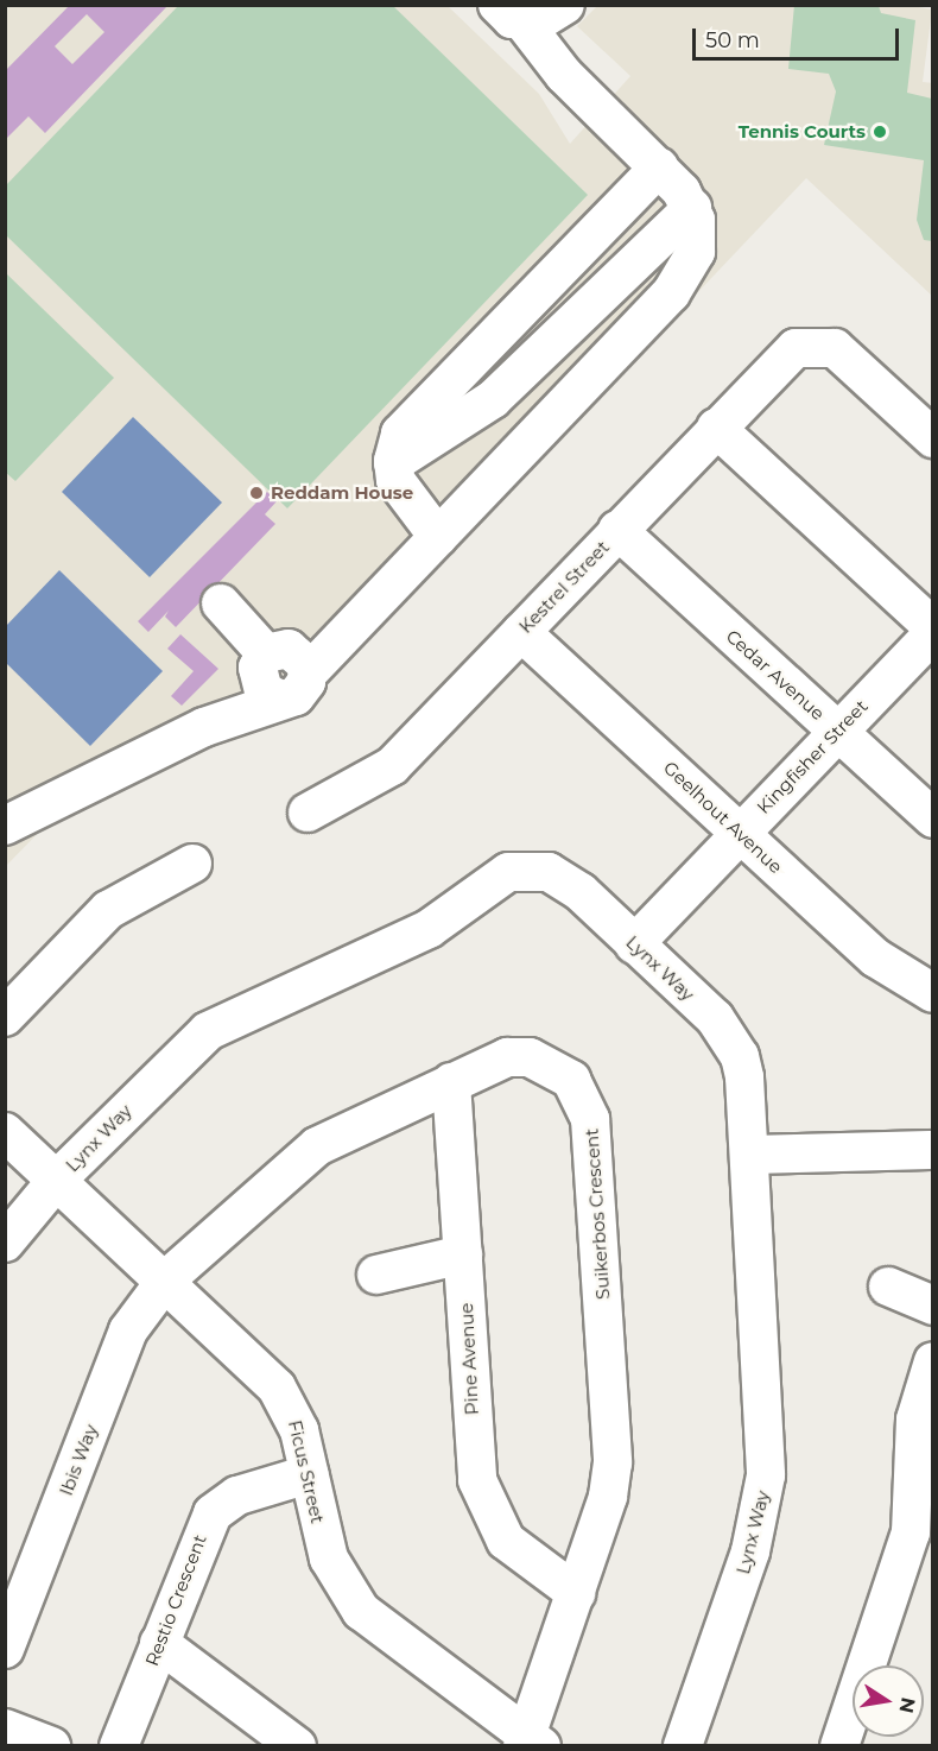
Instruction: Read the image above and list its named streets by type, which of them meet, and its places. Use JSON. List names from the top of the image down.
{
  "streets": {
    "street": [
      "Kestrel Street",
      "Cedar Avenue",
      "Kingfisher Street",
      "Geelhout Avenue",
      "Lynx Way",
      "Suikerbos Crescent",
      "Pine Avenue",
      "Ibis Way",
      "Ficus Street",
      "Restio Crescent"
    ]
  },
  "crossings": [
    ["Kestrel Street", "Cedar Avenue"],
    ["Kestrel Street", "Geelhout Avenue"],
    ["Cedar Avenue", "Kingfisher Street"],
    ["Kingfisher Street", "Geelhout Avenue"],
    ["Kingfisher Street", "Lynx Way"],
    ["Lynx Way", "Ficus Street"],
    ["Suikerbos Crescent", "Pine Avenue"],
    ["Suikerbos Crescent", "Ibis Way"],
    ["Suikerbos Crescent", "Ficus Street"],
    ["Ibis Way", "Ficus Street"],
    ["Ficus Street", "Restio Crescent"]
  ],
  "places": ["Tennis Courts", "Reddam House"],
  "scale_bar": "50 m",
  "north": "right"
}
